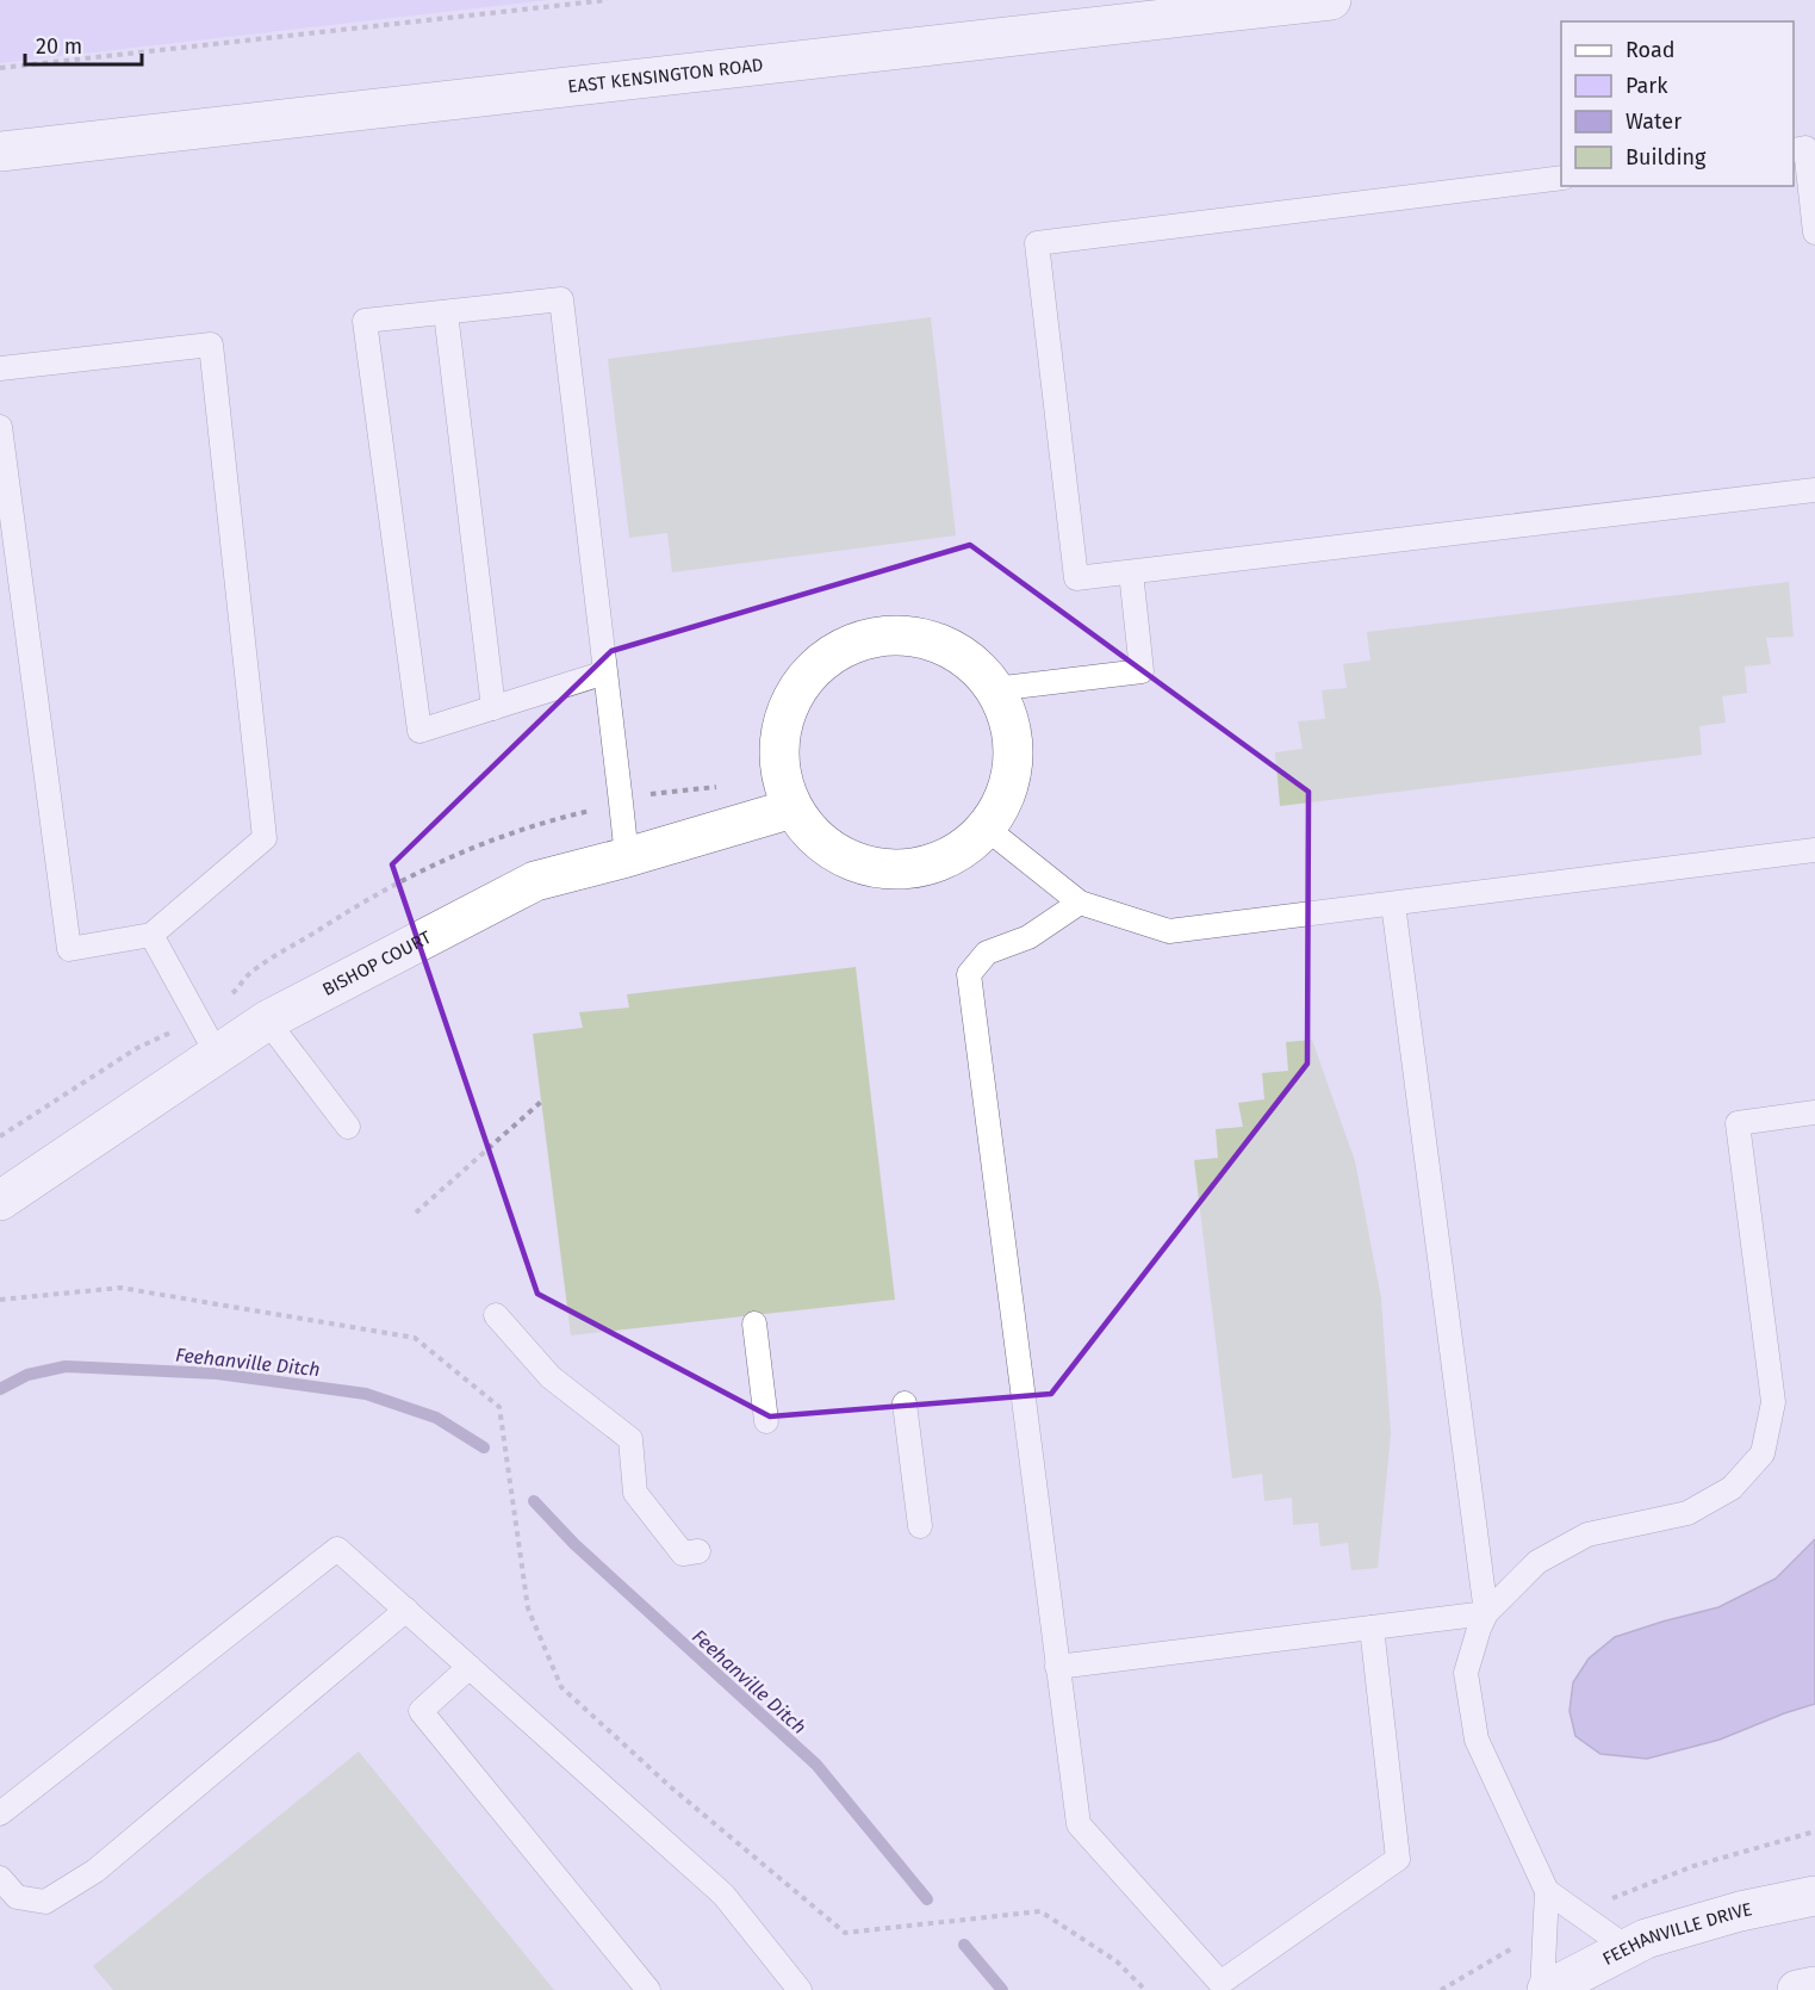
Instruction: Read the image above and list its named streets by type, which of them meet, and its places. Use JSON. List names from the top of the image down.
{
  "streets": {
    "street": ["EAST KENSINGTON ROAD", "BISHOP COURT", "FEEHANVILLE DRIVE"]
  },
  "water": ["Feehanville Ditch"],
  "legend": [
    "Road",
    "Park",
    "Water",
    "Building"
  ],
  "scale_bar": "20 m"
}
